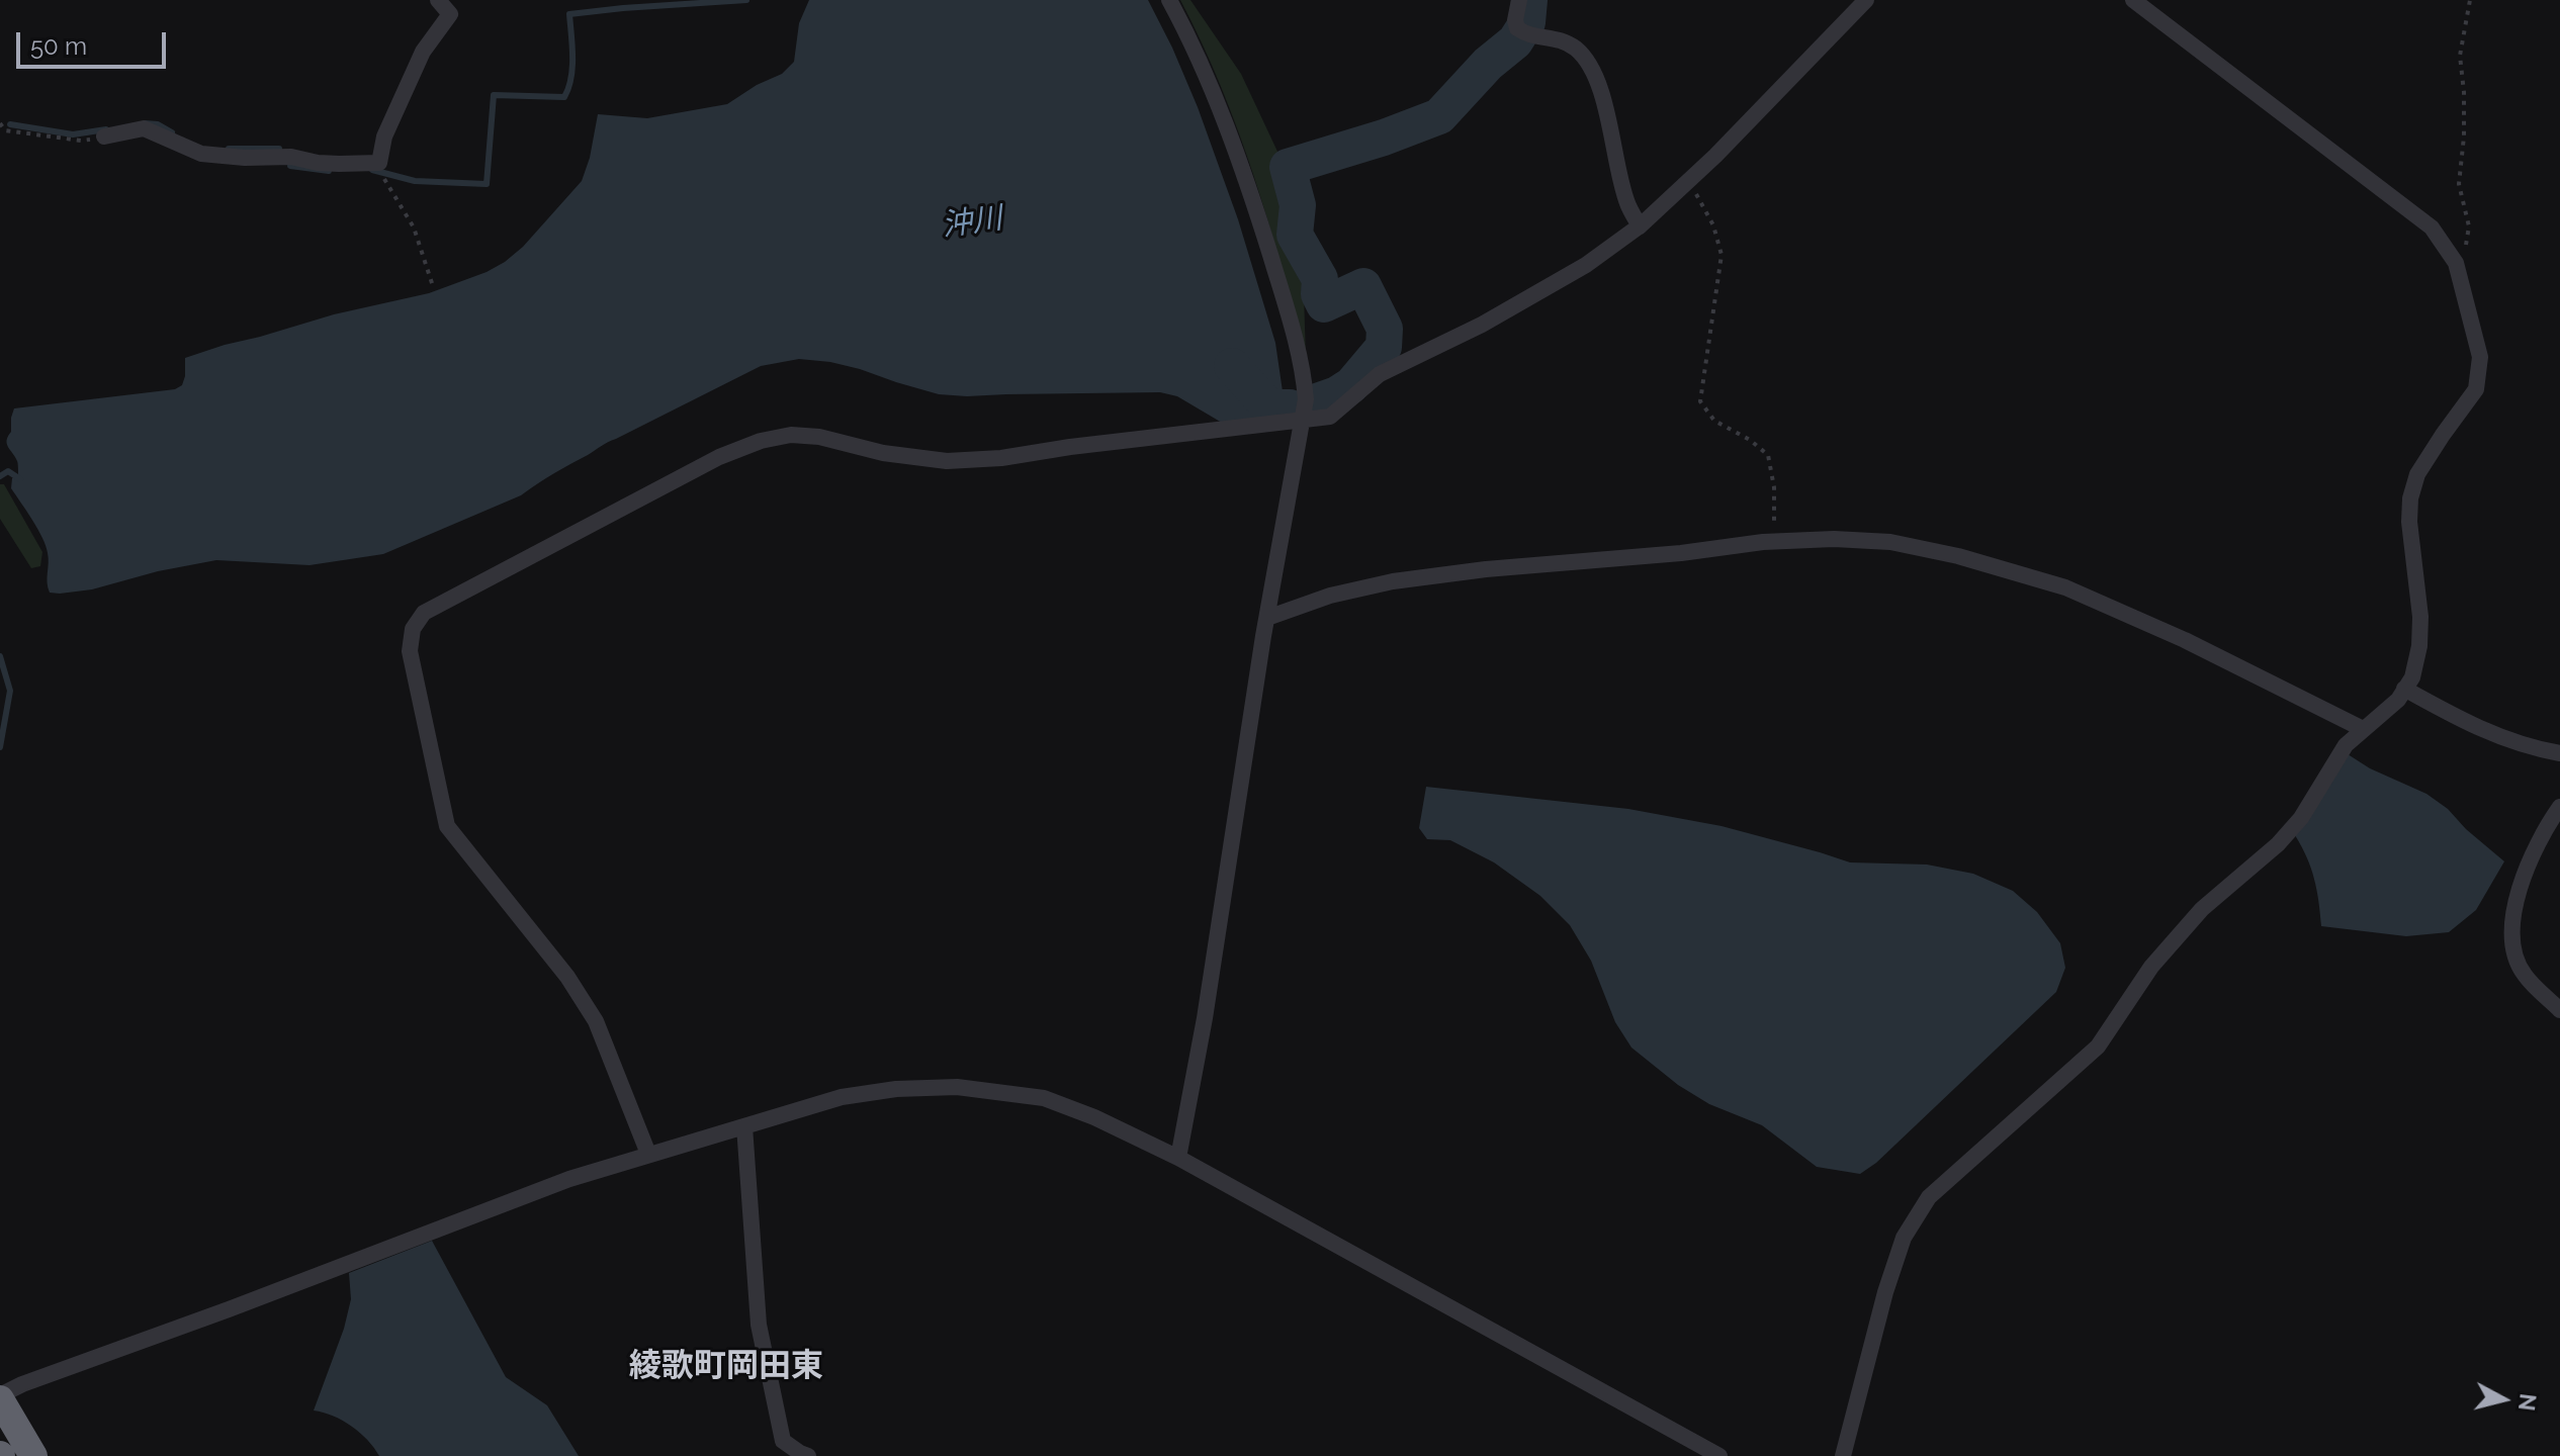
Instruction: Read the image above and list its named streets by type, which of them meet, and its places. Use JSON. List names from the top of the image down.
{
  "districts": ["綾歌町岡田東"],
  "water": ["沖川"],
  "scale_bar": "50 m",
  "north": "right"
}
